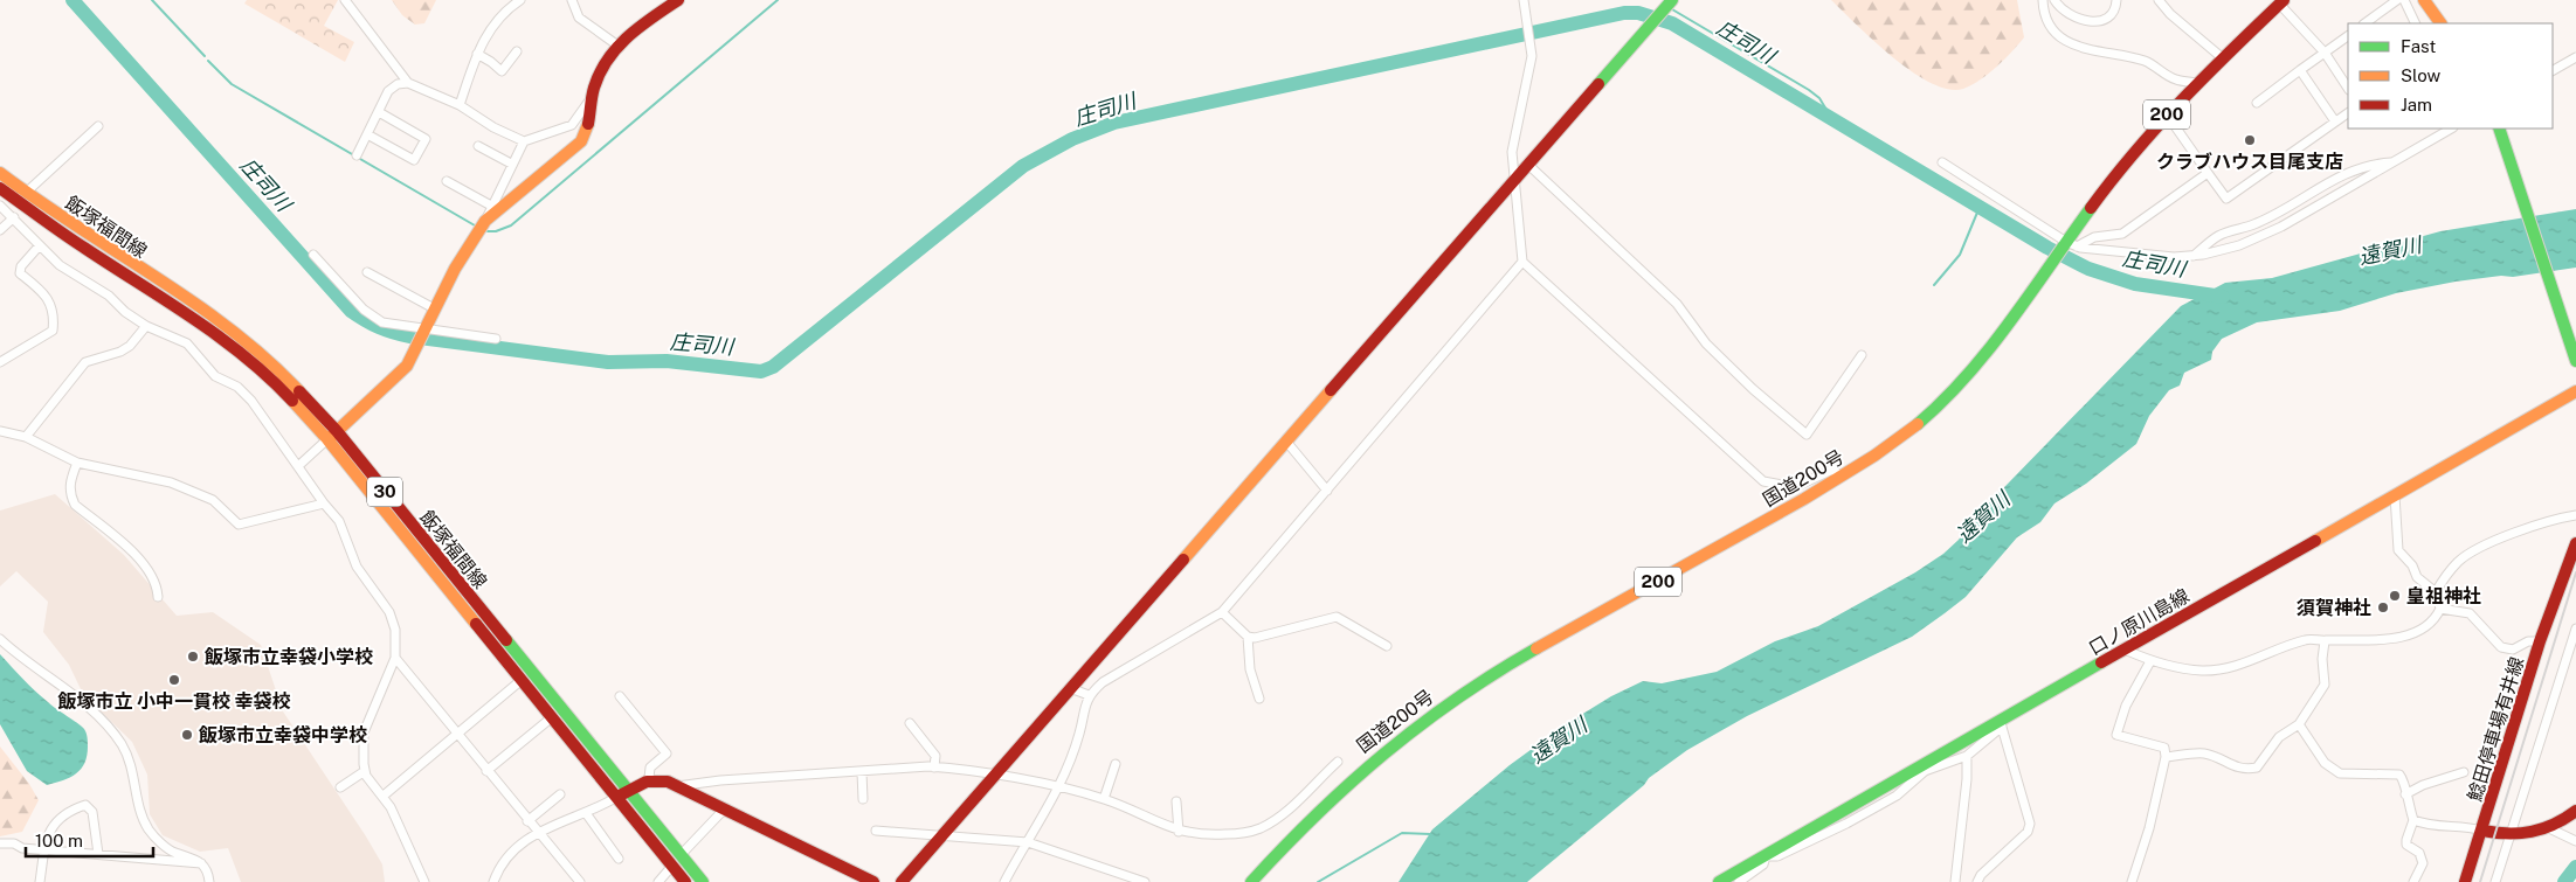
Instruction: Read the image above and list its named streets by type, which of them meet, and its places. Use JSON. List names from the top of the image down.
{
  "streets": {
    "main road": [
      "200",
      "飯塚福間線",
      "国道200号",
      "30",
      "口ノ原川島線",
      "鯰田停車場有井線"
    ]
  },
  "water": ["庄司川", "遠賀川"],
  "places": [
    "クラブハウス目尾支店",
    "皇祖神社",
    "須賀神社",
    "飯塚市立幸袋小学校",
    "飯塚市立 小中一貫校 幸袋校",
    "飯塚市立幸袋中学校"
  ],
  "legend": ["Fast", "Slow", "Jam"],
  "scale_bar": "100 m"
}
